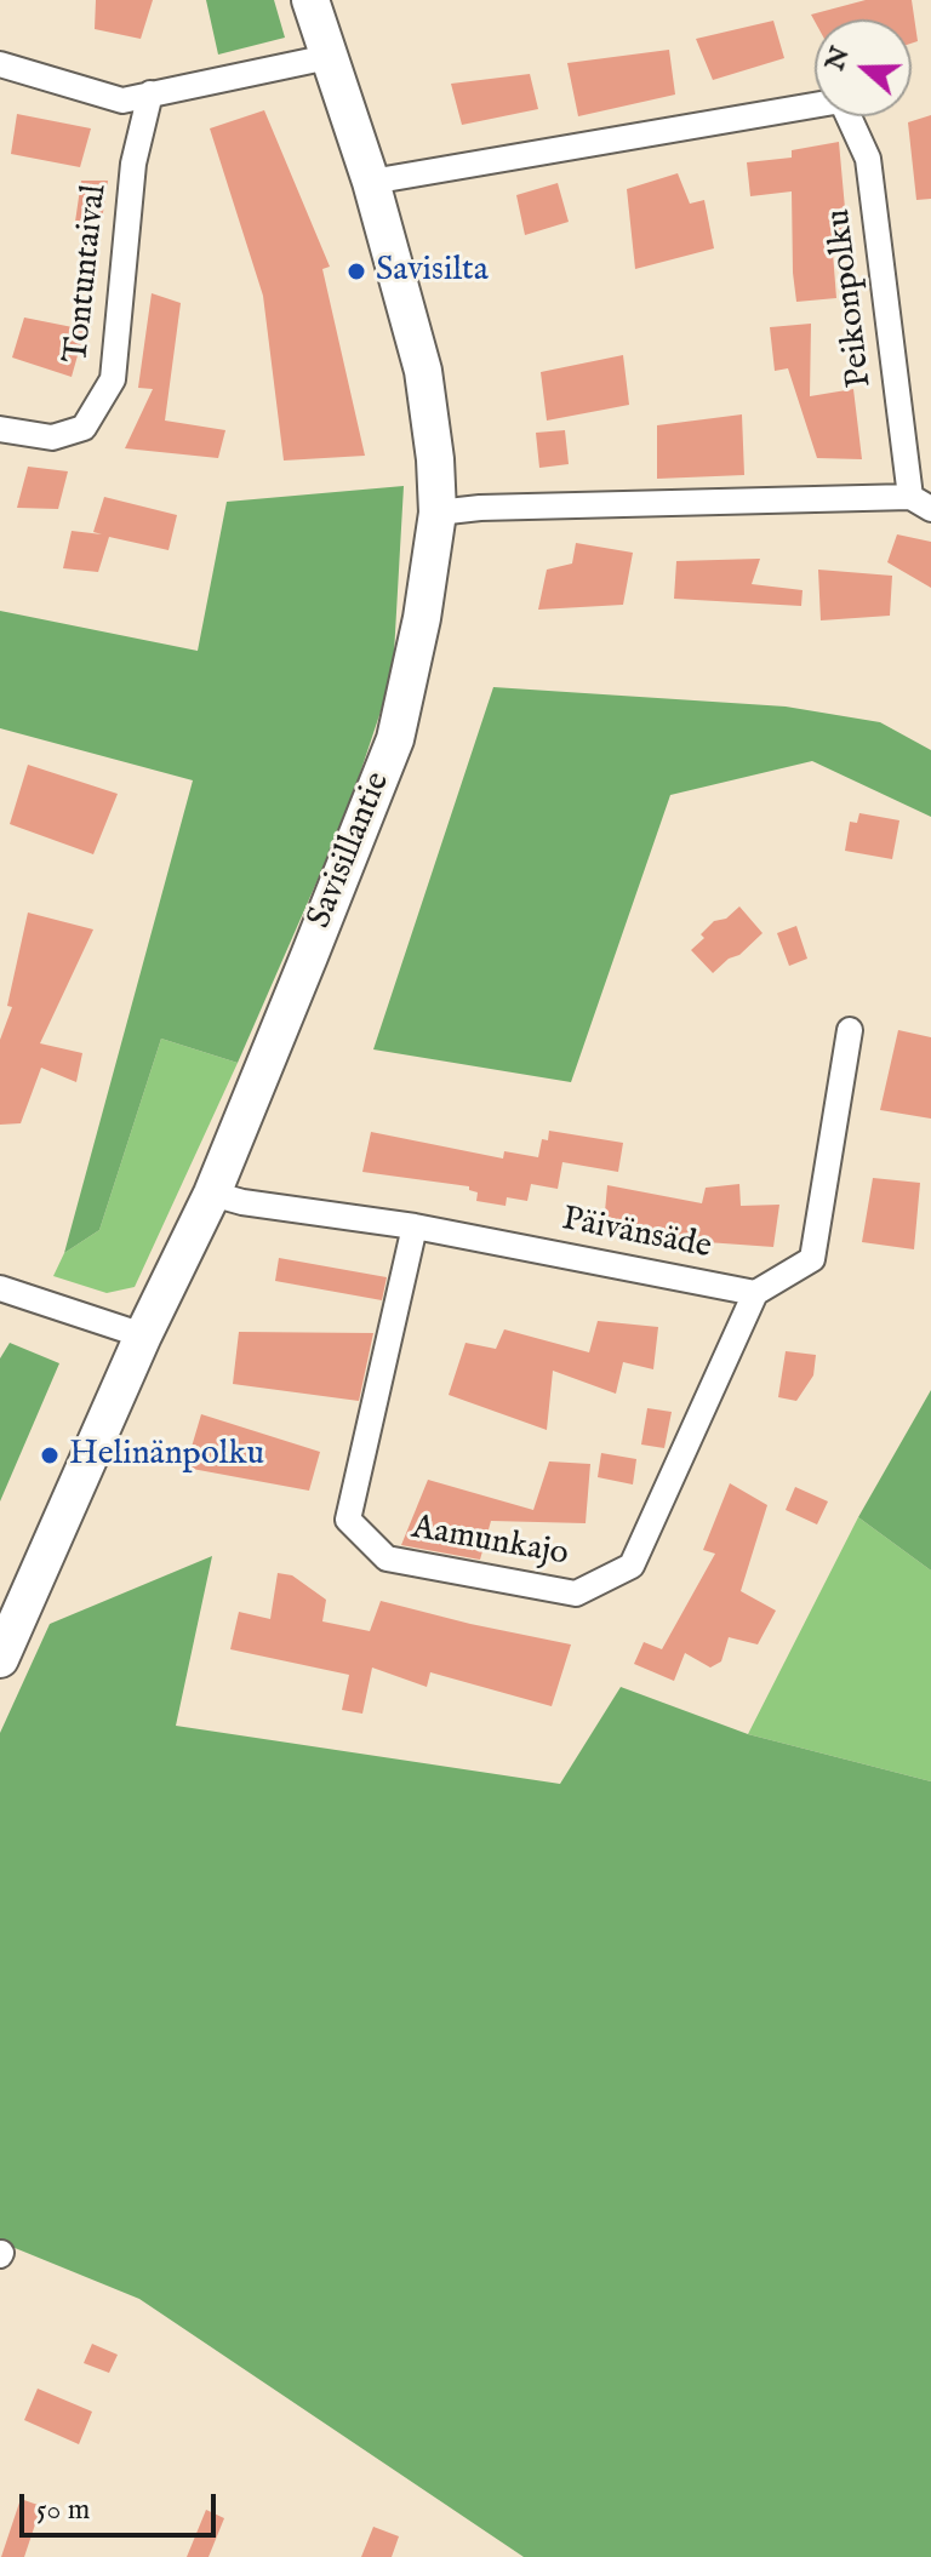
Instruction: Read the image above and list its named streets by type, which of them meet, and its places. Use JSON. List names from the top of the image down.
{
  "streets": {
    "street": [
      "Tontuntaival",
      "Peikonpolku",
      "Savisillantie",
      "Päivänsäde",
      "Aamunkajo"
    ]
  },
  "crossings": [
    ["Peikonpolku", "Savisillantie"],
    ["Savisillantie", "Päivänsäde"],
    ["Päivänsäde", "Aamunkajo"]
  ],
  "places": ["Savisilta", "Helinänpolku"],
  "scale_bar": "50 m",
  "north": "left"
}
